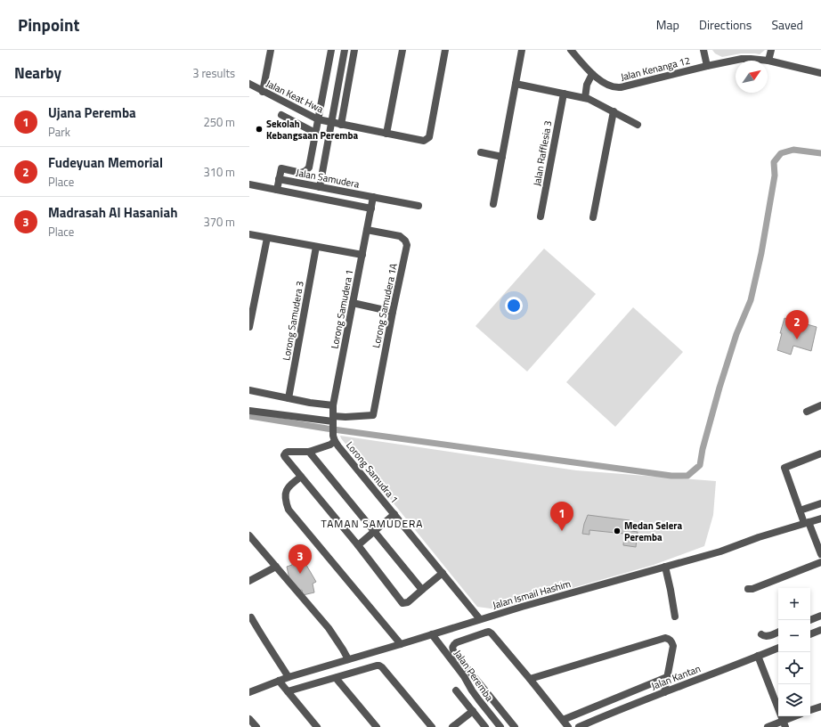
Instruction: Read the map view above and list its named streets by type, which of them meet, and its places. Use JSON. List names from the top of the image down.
{
  "streets": {
    "street": [
      "Jalan Kenanga 12",
      "Jalan Keat Hwa",
      "Jalan Rafflesia 3",
      "Jalan Samudera",
      "Lorong Samudera 1A",
      "Lorong Samudera 1",
      "Lorong Samudera 3",
      "Lorong Samudra 1",
      "Jalan Ismail Hashim",
      "Jalan Peremba",
      "Jalan Kantan"
    ]
  },
  "crossings": [
    ["Jalan Keat Hwa", "Jalan Samudera"],
    ["Jalan Samudera", "Lorong Samudera 1"],
    ["Lorong Samudera 1A", "Lorong Samudera 1"],
    ["Lorong Samudera 1", "Lorong Samudra 1"],
    ["Lorong Samudra 1", "Jalan Ismail Hashim"],
    ["Jalan Ismail Hashim", "Jalan Peremba"]
  ],
  "districts": ["TAMAN SAMUDERA"],
  "places": ["Sekolah Kebangsaan Peremba", "Medan Selera Peremba"],
  "north": "top right",
  "page": {
    "header": "Pinpoint",
    "nav": ["Map", "Directions", "Saved"],
    "heading": ["Nearby", "3 results"],
    "list": [
      {
        "mark": "1",
        "name": "Ujana Peremba",
        "note": "Park",
        "value": "250 m"
      },
      {
        "mark": "2",
        "name": "Fudeyuan Memorial",
        "note": "Place",
        "value": "310 m"
      },
      {
        "mark": "3",
        "name": "Madrasah Al Hasaniah",
        "note": "Place",
        "value": "370 m"
      }
    ],
    "pins": ["2", "1", "3"],
    "map_buttons": ["+", "−"]
  }
}
